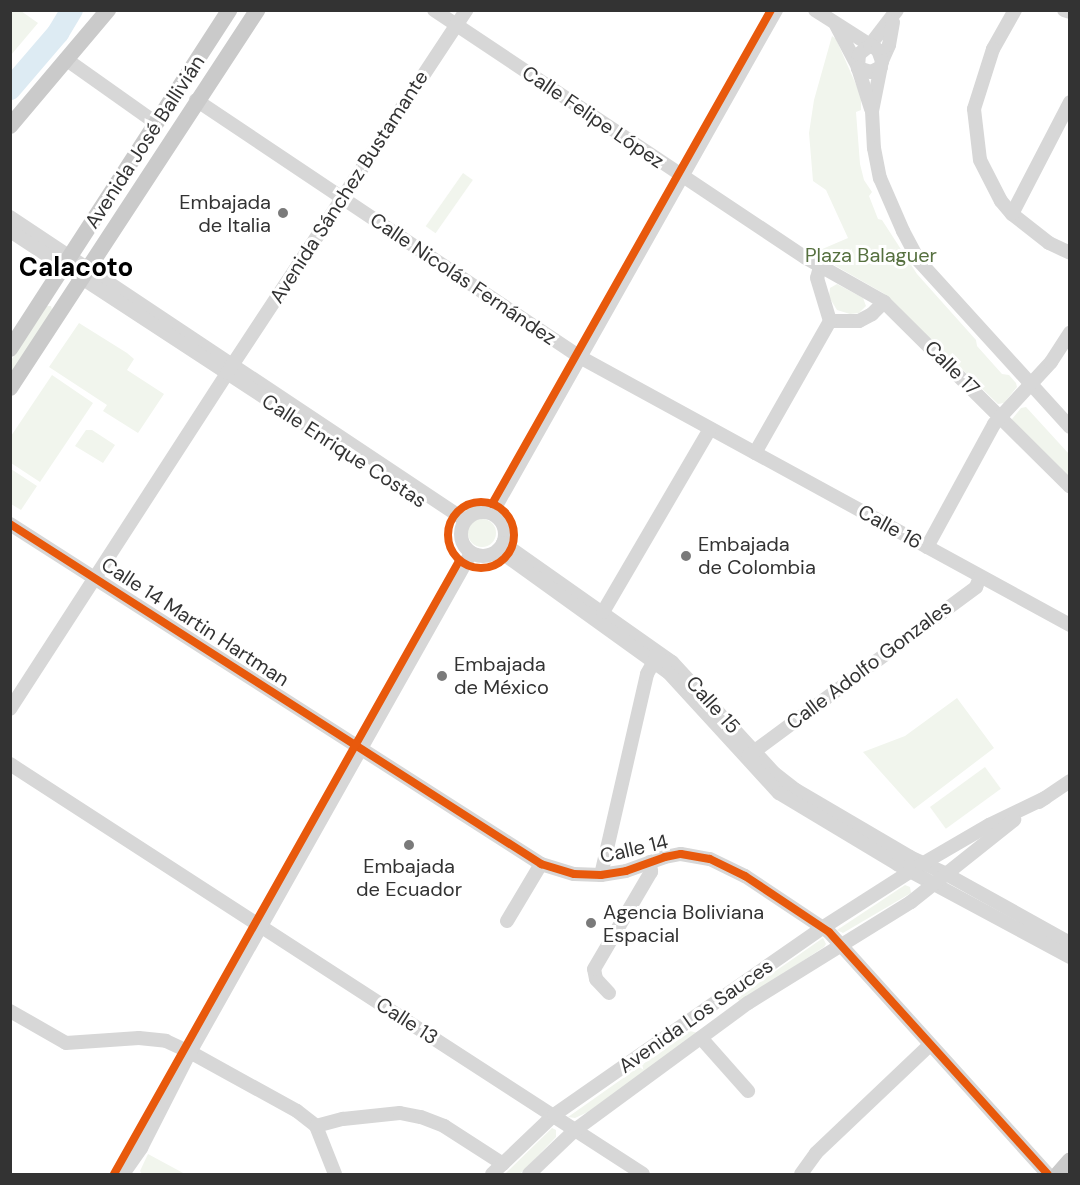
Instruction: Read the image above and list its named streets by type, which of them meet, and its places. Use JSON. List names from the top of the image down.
{
  "streets": {
    "main road": ["Avenida José Ballivián"],
    "street": [
      "Calle Felipe López",
      "Avenida Sánchez Bustamante",
      "Calle Nicolás Fernández",
      "Calle 17",
      "Calle Enrique Costas",
      "Calle 16",
      "Calle 14 Martin Hartman",
      "Calle Adolfo Gonzales",
      "Calle 15",
      "Calle 14",
      "Avenida Los Sauces",
      "Calle 13"
    ]
  },
  "crossings": [
    ["Calle Felipe López", "Avenida Sánchez Bustamante"],
    ["Calle Felipe López", "Calle 17"],
    ["Avenida José Ballivián", "Calle Nicolás Fernández"],
    ["Avenida José Ballivián", "Calle Enrique Costas"],
    ["Avenida Sánchez Bustamante", "Calle Nicolás Fernández"],
    ["Avenida Sánchez Bustamante", "Calle Enrique Costas"],
    ["Avenida Sánchez Bustamante", "Calle 14 Martin Hartman"],
    ["Calle Nicolás Fernández", "Calle 16"],
    ["Calle Enrique Costas", "Calle 15"],
    ["Calle 16", "Calle Adolfo Gonzales"],
    ["Calle 14 Martin Hartman", "Calle 14"],
    ["Calle Adolfo Gonzales", "Calle 15"],
    ["Calle 15", "Avenida Los Sauces"],
    ["Calle 14", "Avenida Los Sauces"],
    ["Avenida Los Sauces", "Calle 13"]
  ],
  "districts": ["Calacoto"],
  "parks": ["Plaza Balaguer"],
  "places": [
    "Embajada de Italia",
    "Embajada de Colombia",
    "Embajada de México",
    "Embajada de Ecuador",
    "Agencia Boliviana Espacial"
  ]
}
